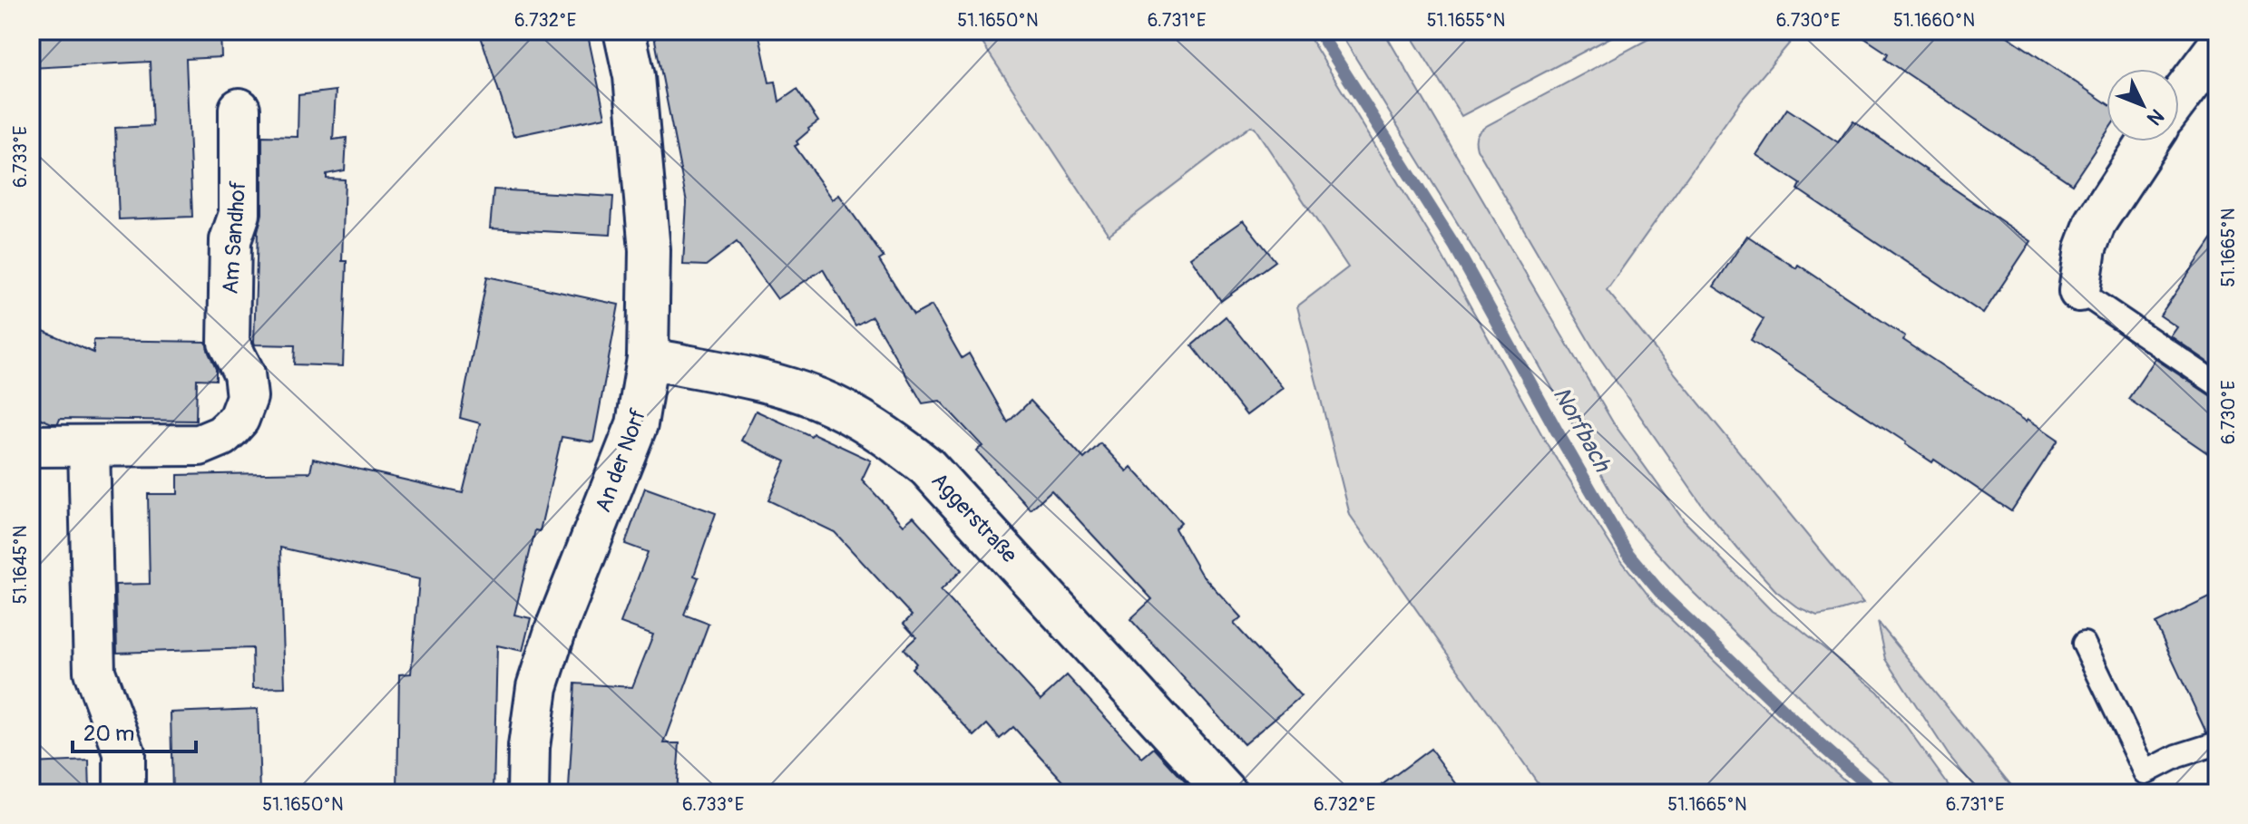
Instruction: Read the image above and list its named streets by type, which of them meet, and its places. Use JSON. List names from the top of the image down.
{
  "streets": {
    "street": ["Am Sandhof", "An der Norf", "Aggerstraße"]
  },
  "crossings": [
    ["An der Norf", "Aggerstraße"]
  ],
  "water": ["Norfbach"],
  "scale_bar": "20 m",
  "north": "bottom right",
  "coordinates": [
    "6.732°E",
    "51.1650°N",
    "6.731°E",
    "51.1655°N",
    "6.730°E",
    "51.1660°N",
    "6.733°E",
    "51.1665°N",
    "51.1645°N"
  ]
}
